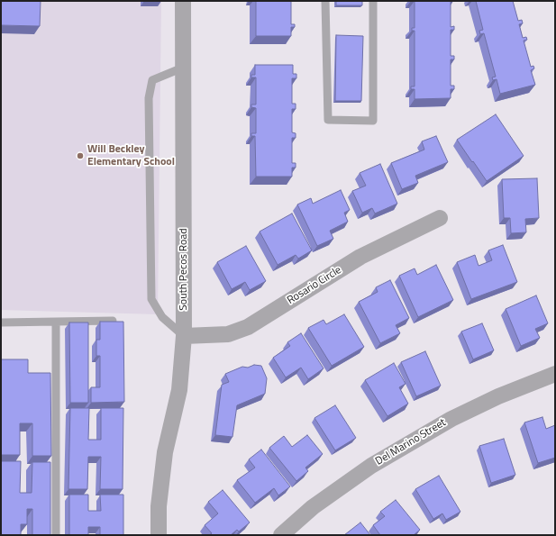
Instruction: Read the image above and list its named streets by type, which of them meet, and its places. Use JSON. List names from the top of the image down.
{
  "streets": {
    "street": ["South Pecos Road", "Rosario Circle", "Del Marino Street"]
  },
  "crossings": [
    ["South Pecos Road", "Rosario Circle"]
  ],
  "places": ["Will Beckley Elementary School"]
}
